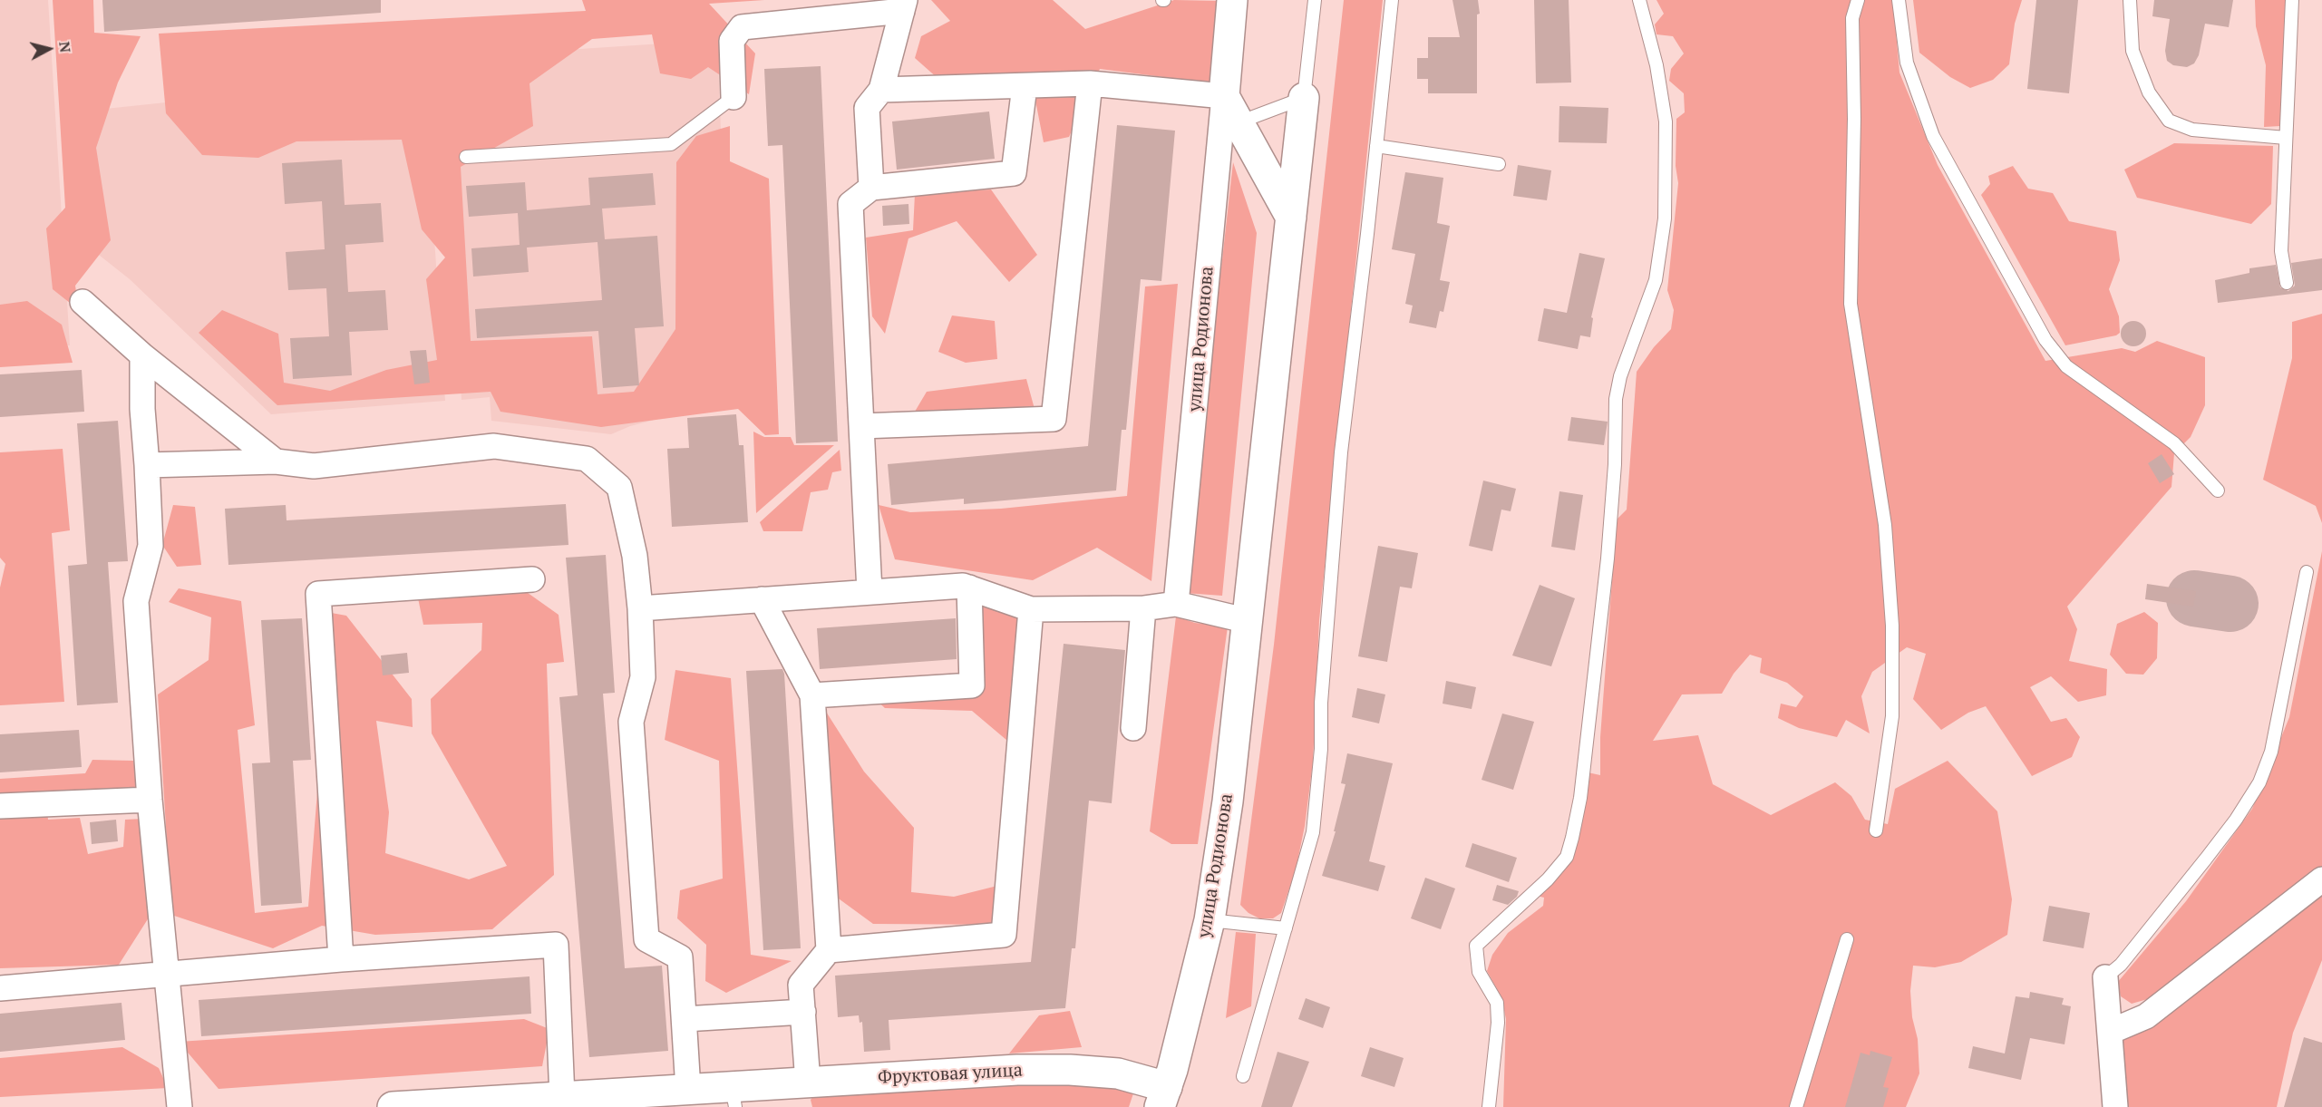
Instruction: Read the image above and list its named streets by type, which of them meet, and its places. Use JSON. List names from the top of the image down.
{
  "streets": {
    "main road": ["улица Родионова", "Фруктовая улица"]
  },
  "crossings": [
    ["улица Родионова", "Фруктовая улица"]
  ],
  "north": "right"
}
